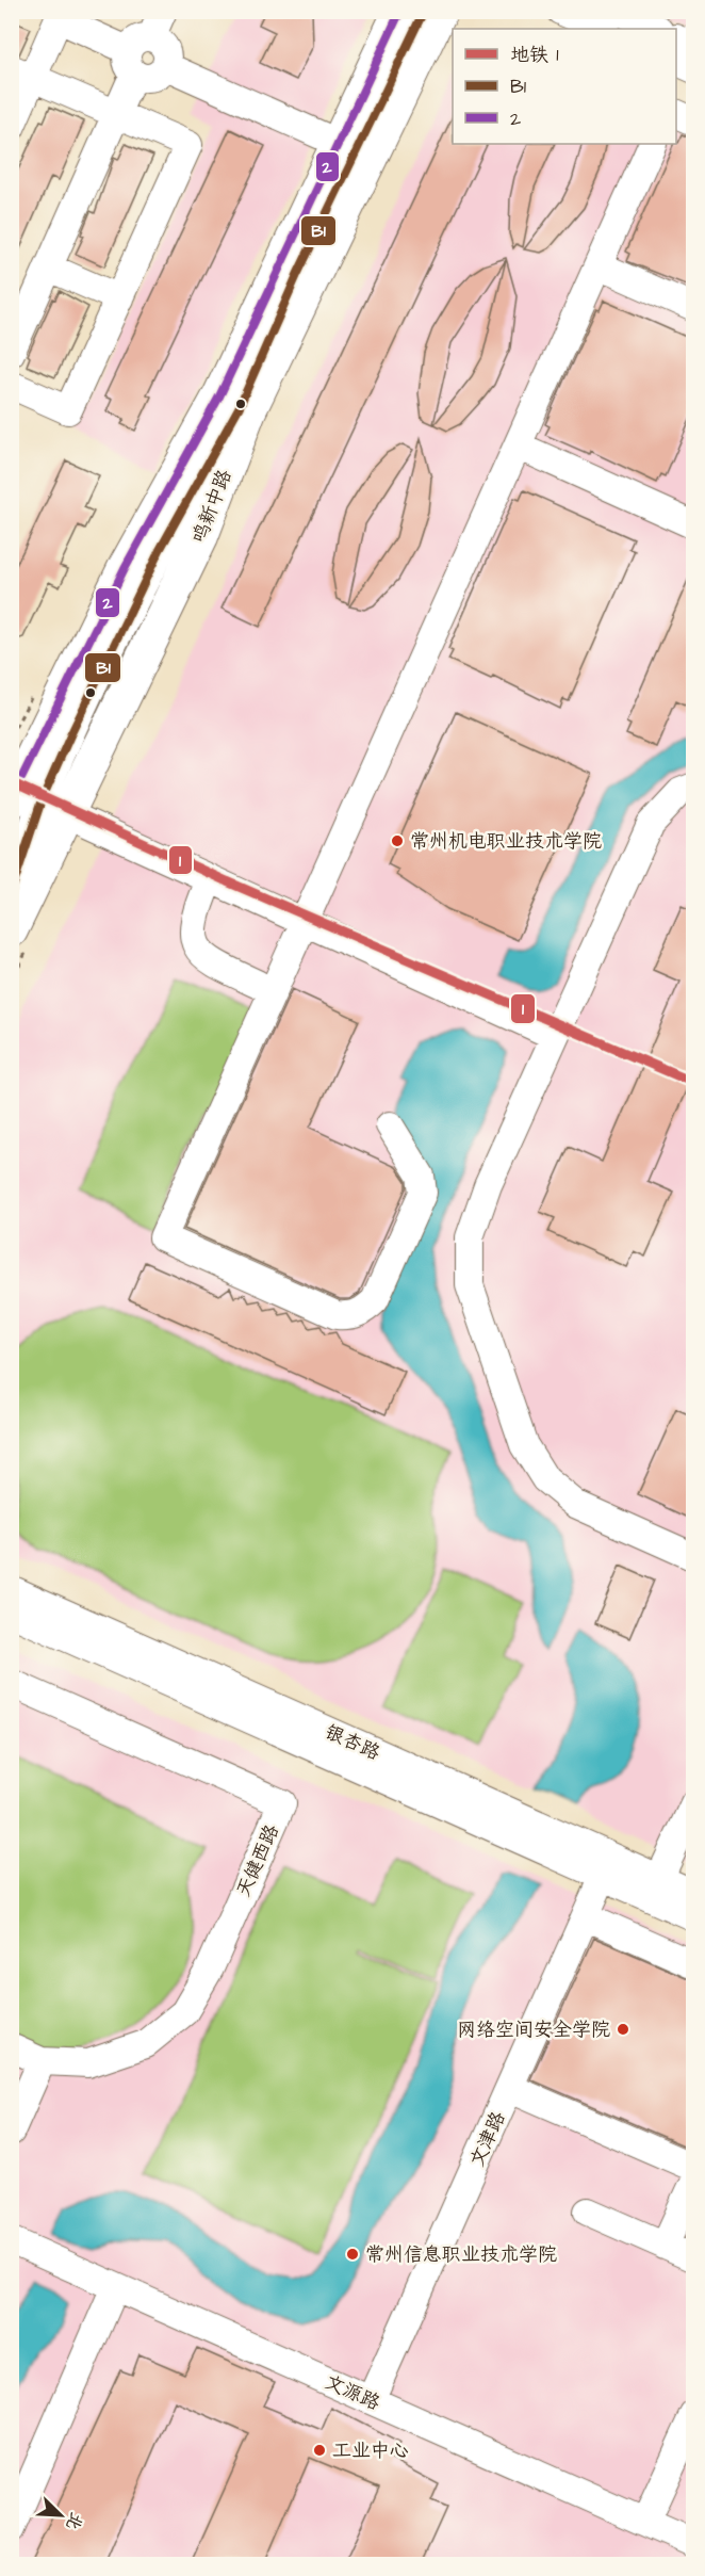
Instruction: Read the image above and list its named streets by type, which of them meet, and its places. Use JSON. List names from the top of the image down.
{
  "streets": {
    "main road": ["鸣新中路"],
    "street": [
      "银杏路",
      "天健西路",
      "文津路",
      "文源路"
    ]
  },
  "crossings": [
    ["银杏路", "文津路"],
    ["文津路", "文源路"]
  ],
  "places": [
    "常州机电职业技术学院",
    "网络空间安全学院",
    "常州信息职业技术学院",
    "工业中心"
  ],
  "lines": ["transit line B1", "transit line 2", "metro line 1"],
  "legend": ["地铁 1", "B1", "2"],
  "north": "bottom right"
}
